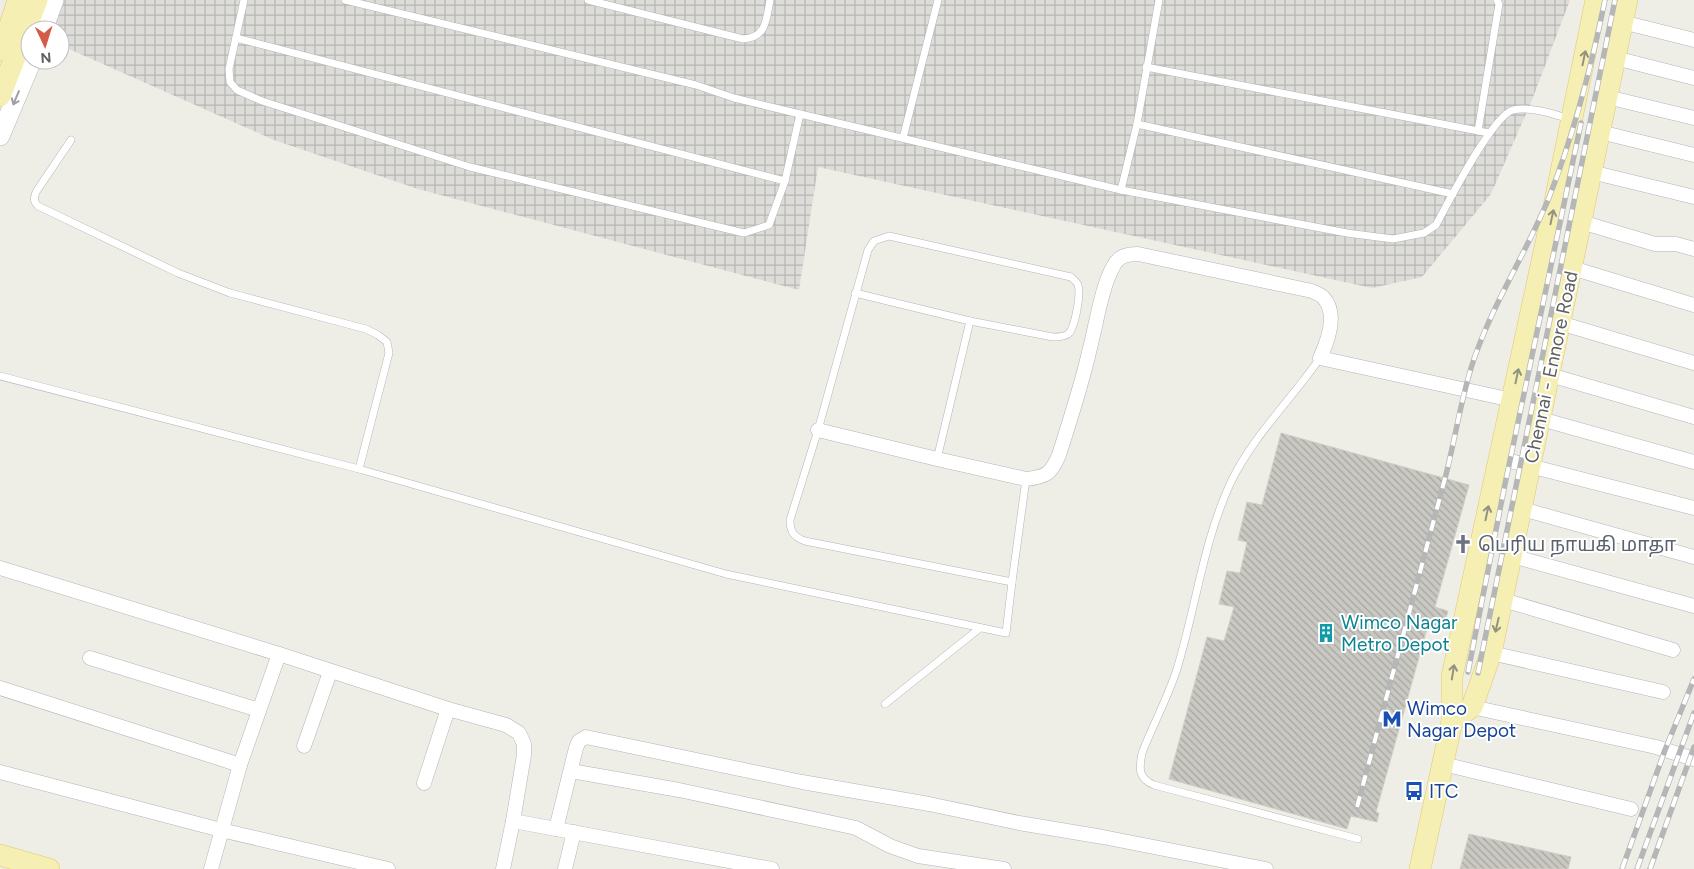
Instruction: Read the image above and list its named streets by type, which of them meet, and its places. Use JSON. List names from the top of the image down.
{
  "streets": {
    "main road": ["Chennai - Ennore Road"]
  },
  "places": {
    "church": ["பெரிய நாயகி மாதா"],
    "building": ["Wimco Nagar Metro Depot"],
    "metro station": ["Wimco Nagar Depot"],
    "bus stop": ["ITC"]
  },
  "north": "bottom"
}
